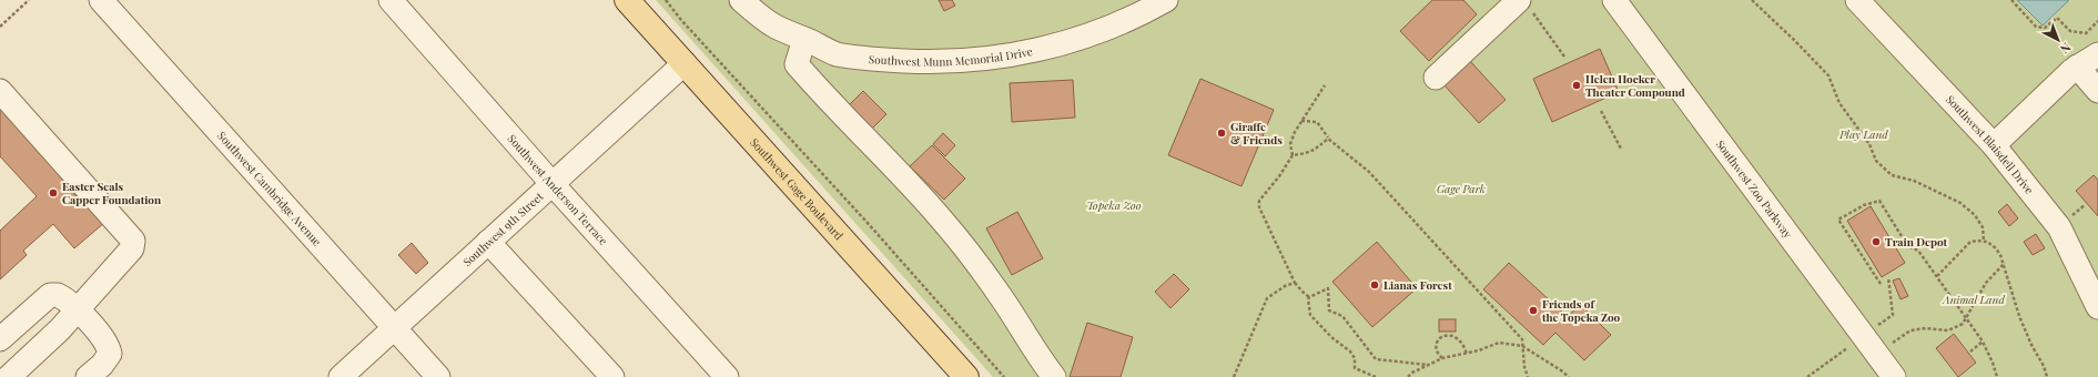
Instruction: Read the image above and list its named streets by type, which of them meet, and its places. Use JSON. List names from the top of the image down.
{
  "streets": {
    "main road": ["Southwest Gage Boulevard"],
    "street": [
      "Southwest Munn Memorial Drive",
      "Southwest Blaisdell Drive",
      "Southwest Cambridge Avenue",
      "Southwest Zoo Parkway",
      "Southwest Anderson Terrace",
      "Southwest 9th Street"
    ]
  },
  "crossings": [
    ["Southwest Cambridge Avenue", "Southwest 9th Street"],
    ["Southwest Gage Boulevard", "Southwest 9th Street"],
    ["Southwest Anderson Terrace", "Southwest 9th Street"]
  ],
  "parks": [
    "Play Land",
    "Gage Park",
    "Topeka Zoo",
    "Animal Land"
  ],
  "places": [
    "Helen Hocker Theater Compound",
    "Giraffe & Friends",
    "Easter Seals Capper Foundation",
    "Train Depot",
    "Lianas Forest",
    "Friends of the Topeka Zoo"
  ],
  "north": "bottom right"
}
